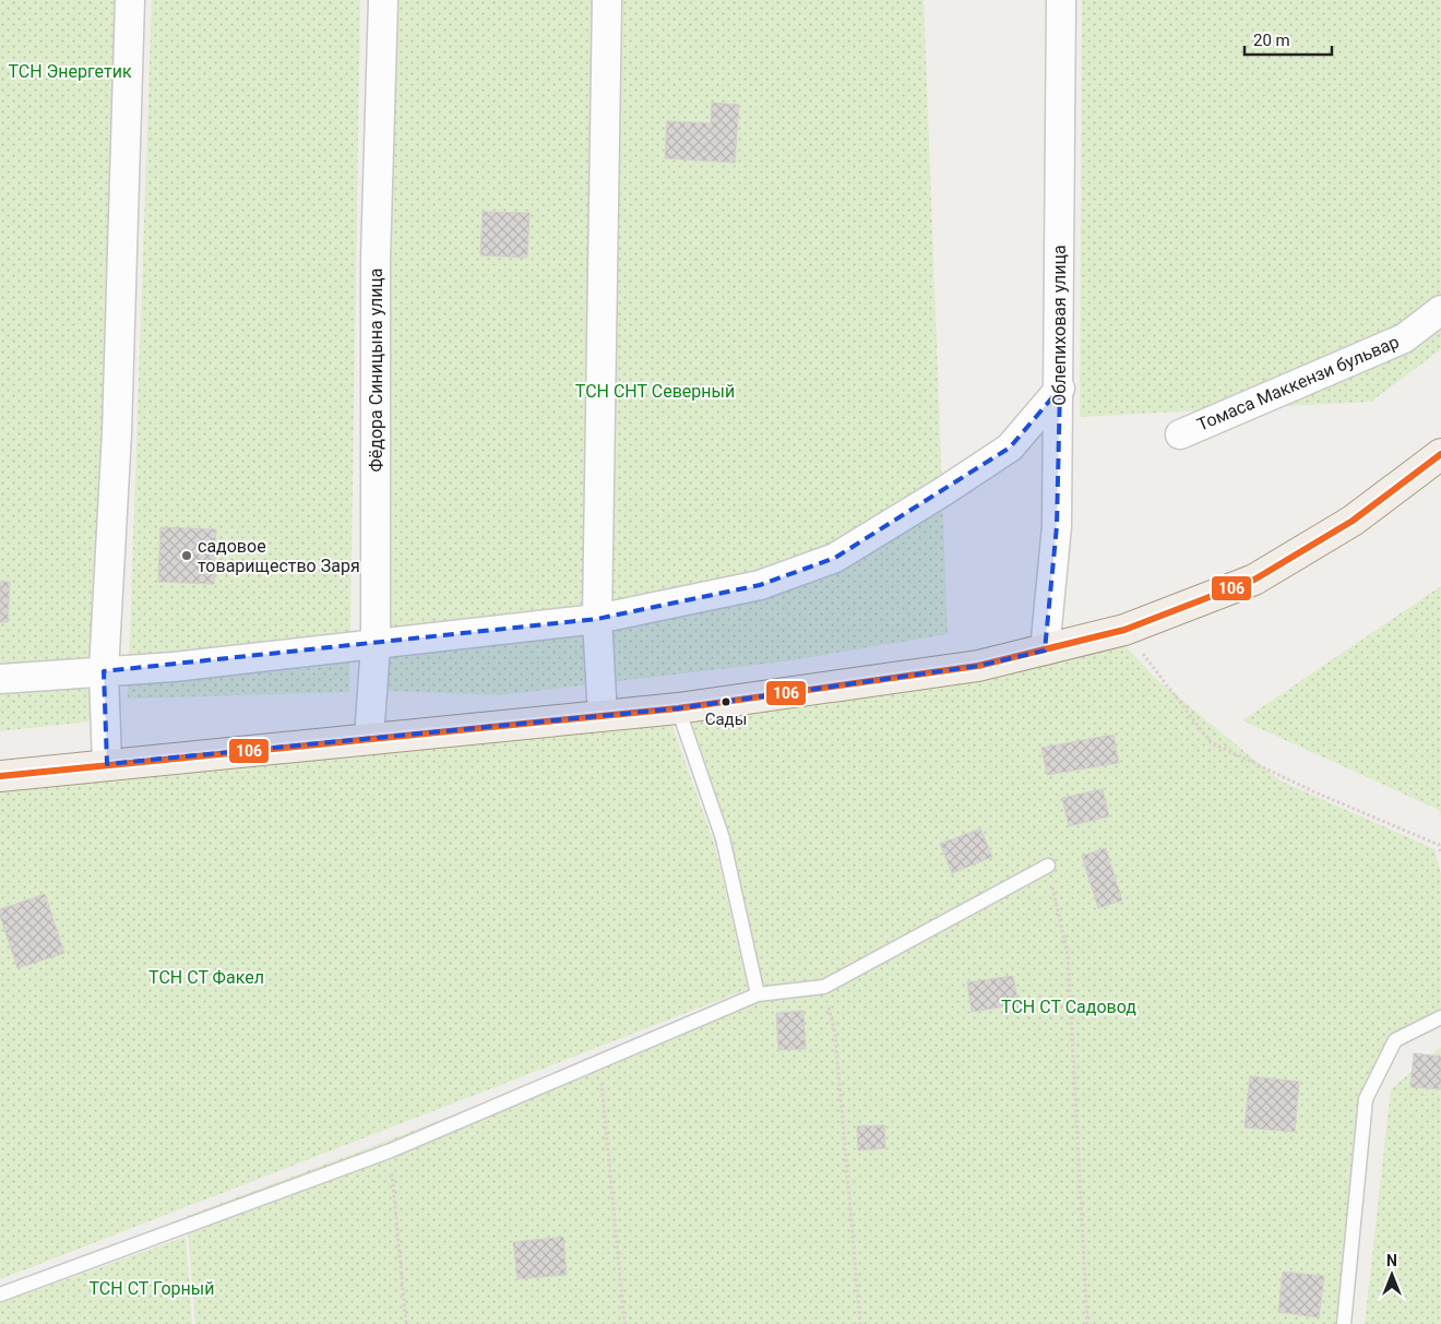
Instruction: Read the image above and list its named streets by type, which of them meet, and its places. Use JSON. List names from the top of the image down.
{
  "streets": {
    "street": ["Облепиховая улица", "Фёдора Синицына улица", "Томаса Маккензи бульвар"]
  },
  "parks": [
    "ТСН Энергетик",
    "ТСН СНТ Северный",
    "ТСН СТ Факел",
    "ТСН СТ Садовод",
    "ТСН СТ Горный"
  ],
  "places": ["садовое товарищество Заря", "Сады"],
  "lines": ["transit line 106"],
  "scale_bar": "20 m",
  "north": "top"
}
